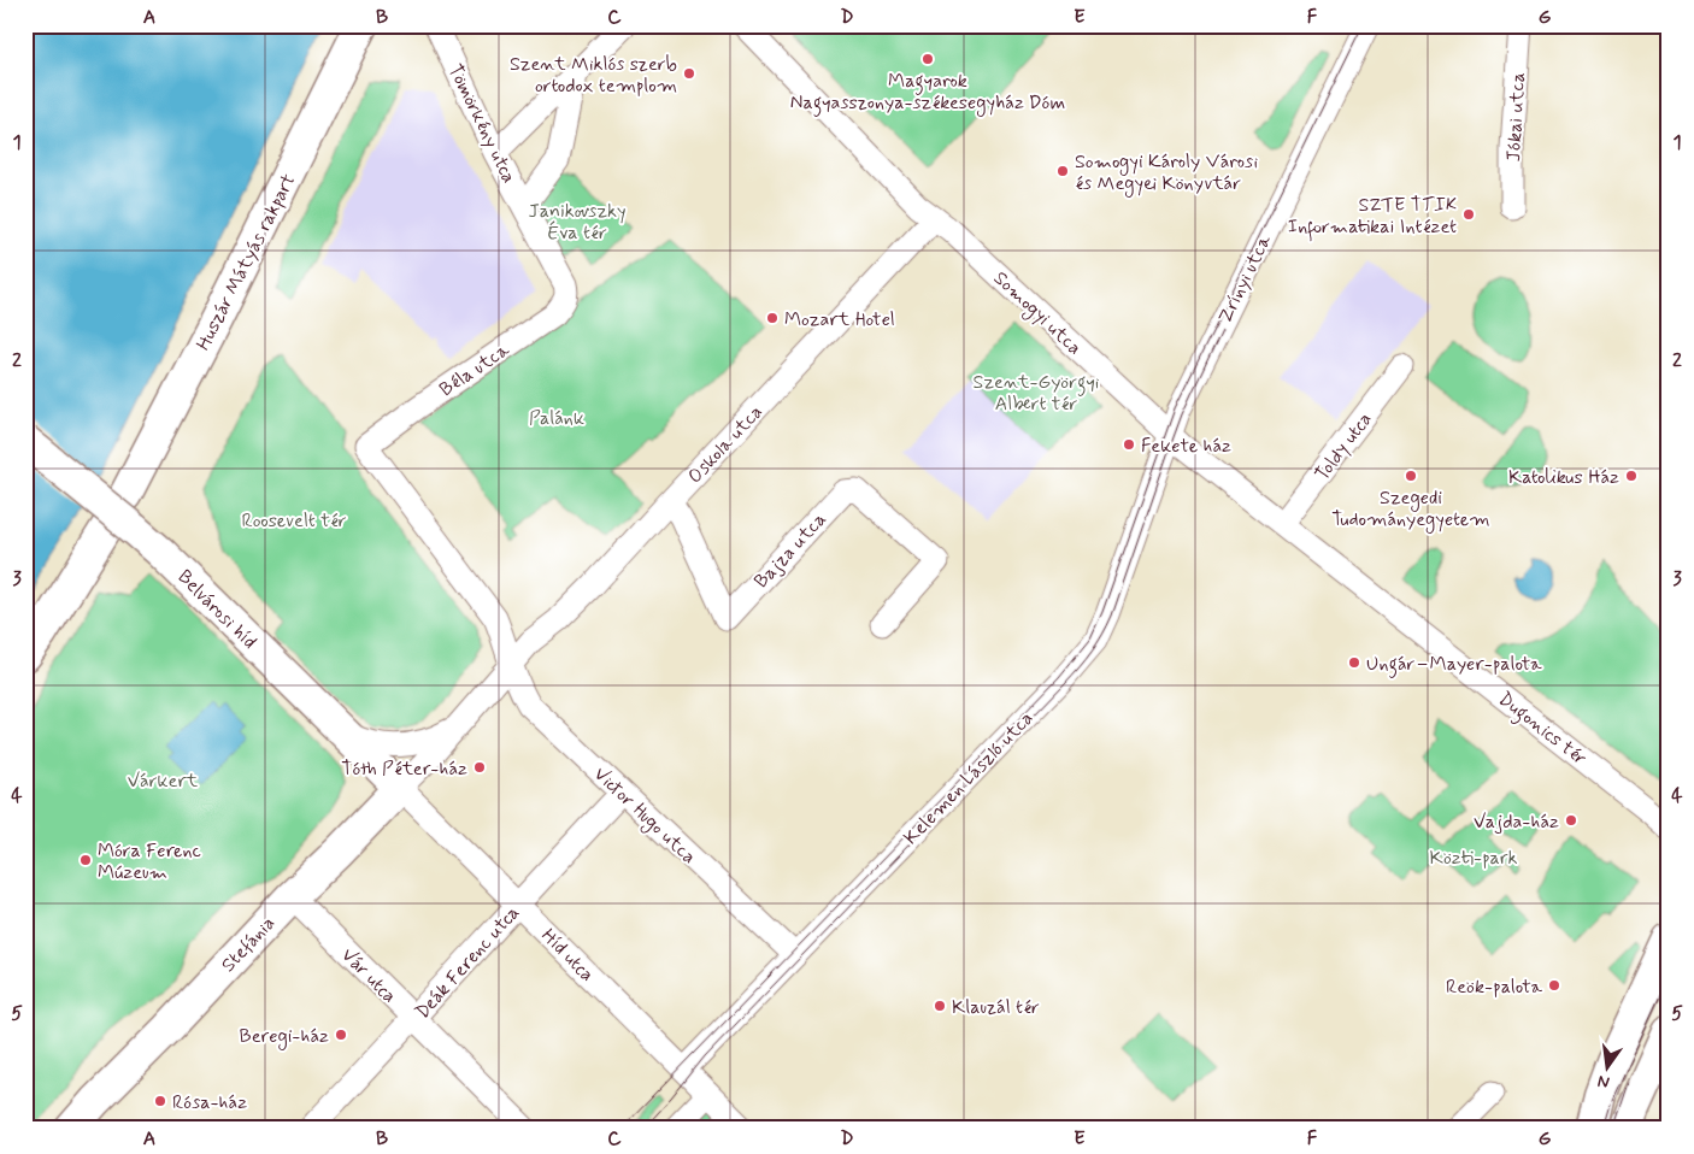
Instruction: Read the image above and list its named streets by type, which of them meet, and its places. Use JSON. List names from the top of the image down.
{
  "streets": {
    "street": [
      "Jókai utca",
      "Tömörkény utca",
      "Huszár Mátyás rakpart",
      "Zrínyi utca",
      "Somogyi utca",
      "Béla utca",
      "Oskola utca",
      "Toldy utca",
      "Bajza utca",
      "Belvárosi híd",
      "Dugonics tér",
      "Kelemen László utca",
      "Victor Hugo utca",
      "Stefánia",
      "Híd utca",
      "Deák Ferenc utca",
      "Vár utca"
    ]
  },
  "crossings": [
    ["Tömörkény utca", "Béla utca"],
    ["Zrínyi utca", "Somogyi utca"],
    ["Zrínyi utca", "Kelemen László utca"],
    ["Somogyi utca", "Oskola utca"],
    ["Somogyi utca", "Toldy utca"],
    ["Somogyi utca", "Dugonics tér"],
    ["Somogyi utca", "Kelemen László utca"],
    ["Béla utca", "Oskola utca"],
    ["Béla utca", "Victor Hugo utca"],
    ["Oskola utca", "Bajza utca"],
    ["Oskola utca", "Victor Hugo utca"],
    ["Belvárosi híd", "Stefánia"],
    ["Belvárosi híd", "Híd utca"],
    ["Kelemen László utca", "Victor Hugo utca"],
    ["Kelemen László utca", "Híd utca"],
    ["Victor Hugo utca", "Deák Ferenc utca"],
    ["Stefánia", "Híd utca"],
    ["Stefánia", "Vár utca"],
    ["Híd utca", "Deák Ferenc utca"],
    ["Deák Ferenc utca", "Vár utca"]
  ],
  "parks": [
    "Janikovszky Éva tér",
    "Szent-Györgyi Albert tér",
    "Palánk",
    "Roosevelt tér",
    "Várkert",
    "Közti-park"
  ],
  "places": [
    "Magyarok Nagyasszonya-székesegyház Dóm",
    "Szent Miklós szerb ortodox templom",
    "Somogyi Károly Városi és Megyei Könyvtár",
    "SZTE TTIK Informatikai Intézet",
    "Mozart Hotel",
    "Fekete ház",
    "Szegedi Tudományegyetem",
    "Katolikus Ház",
    "Ungár–Mayer-palota",
    "Tóth Péter-ház",
    "Vajda-ház",
    "Móra Ferenc Múzeum",
    "Reök-palota",
    "Klauzál tér",
    "Beregi-ház",
    "Rósa-ház"
  ],
  "north": "bottom",
  "grid": {
    "columns": [
      "A",
      "B",
      "C",
      "D",
      "E",
      "F",
      "G"
    ],
    "rows": [
      "1",
      "2",
      "3",
      "4",
      "5"
    ]
  }
}
